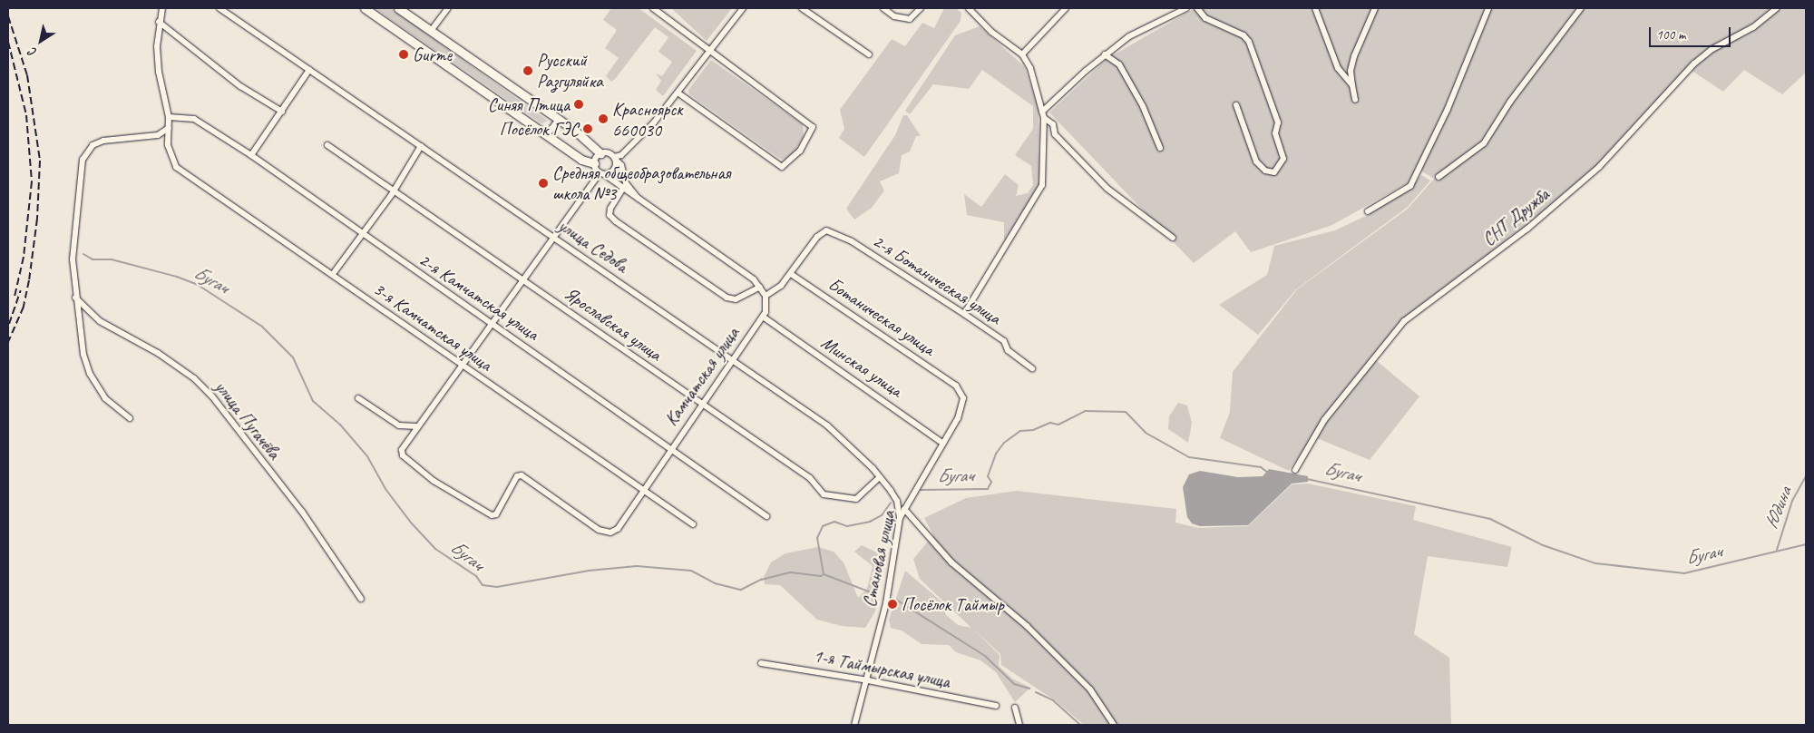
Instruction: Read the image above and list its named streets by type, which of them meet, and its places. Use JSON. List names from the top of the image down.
{
  "streets": {
    "street": [
      "СНТ Дружба",
      "улица Седова",
      "2-я Ботаническая улица",
      "2-я Камчатская улица",
      "Ботаническая улица",
      "Ярославская улица",
      "3-я Камчатская улица",
      "Минская улица",
      "Камчатская улица",
      "улица Пугачёва",
      "Становая улица",
      "1-я Таймырская улица"
    ]
  },
  "crossings": [
    ["улица Седова", "Ярославская улица"],
    ["улица Седова", "Камчатская улица"],
    ["улица Седова", "Становая улица"],
    ["2-я Ботаническая улица", "Ботаническая улица"],
    ["2-я Камчатская улица", "Камчатская улица"],
    ["Ботаническая улица", "Становая улица"],
    ["Ярославская улица", "Камчатская улица"],
    ["3-я Камчатская улица", "Камчатская улица"],
    ["Минская улица", "Камчатская улица"],
    ["Минская улица", "Становая улица"],
    ["Становая улица", "1-я Таймырская улица"]
  ],
  "water": ["Бугач", "Юдина"],
  "places": [
    "Gurme",
    "Русский Разгуляйка",
    "Синяя Птица",
    "Красноярск 660030",
    "Посёлок ГЭС",
    "Средняя общеобразовательная школа №3",
    "Посёлок Таймыр"
  ],
  "scale_bar": "100 m",
  "north": "bottom left"
}
